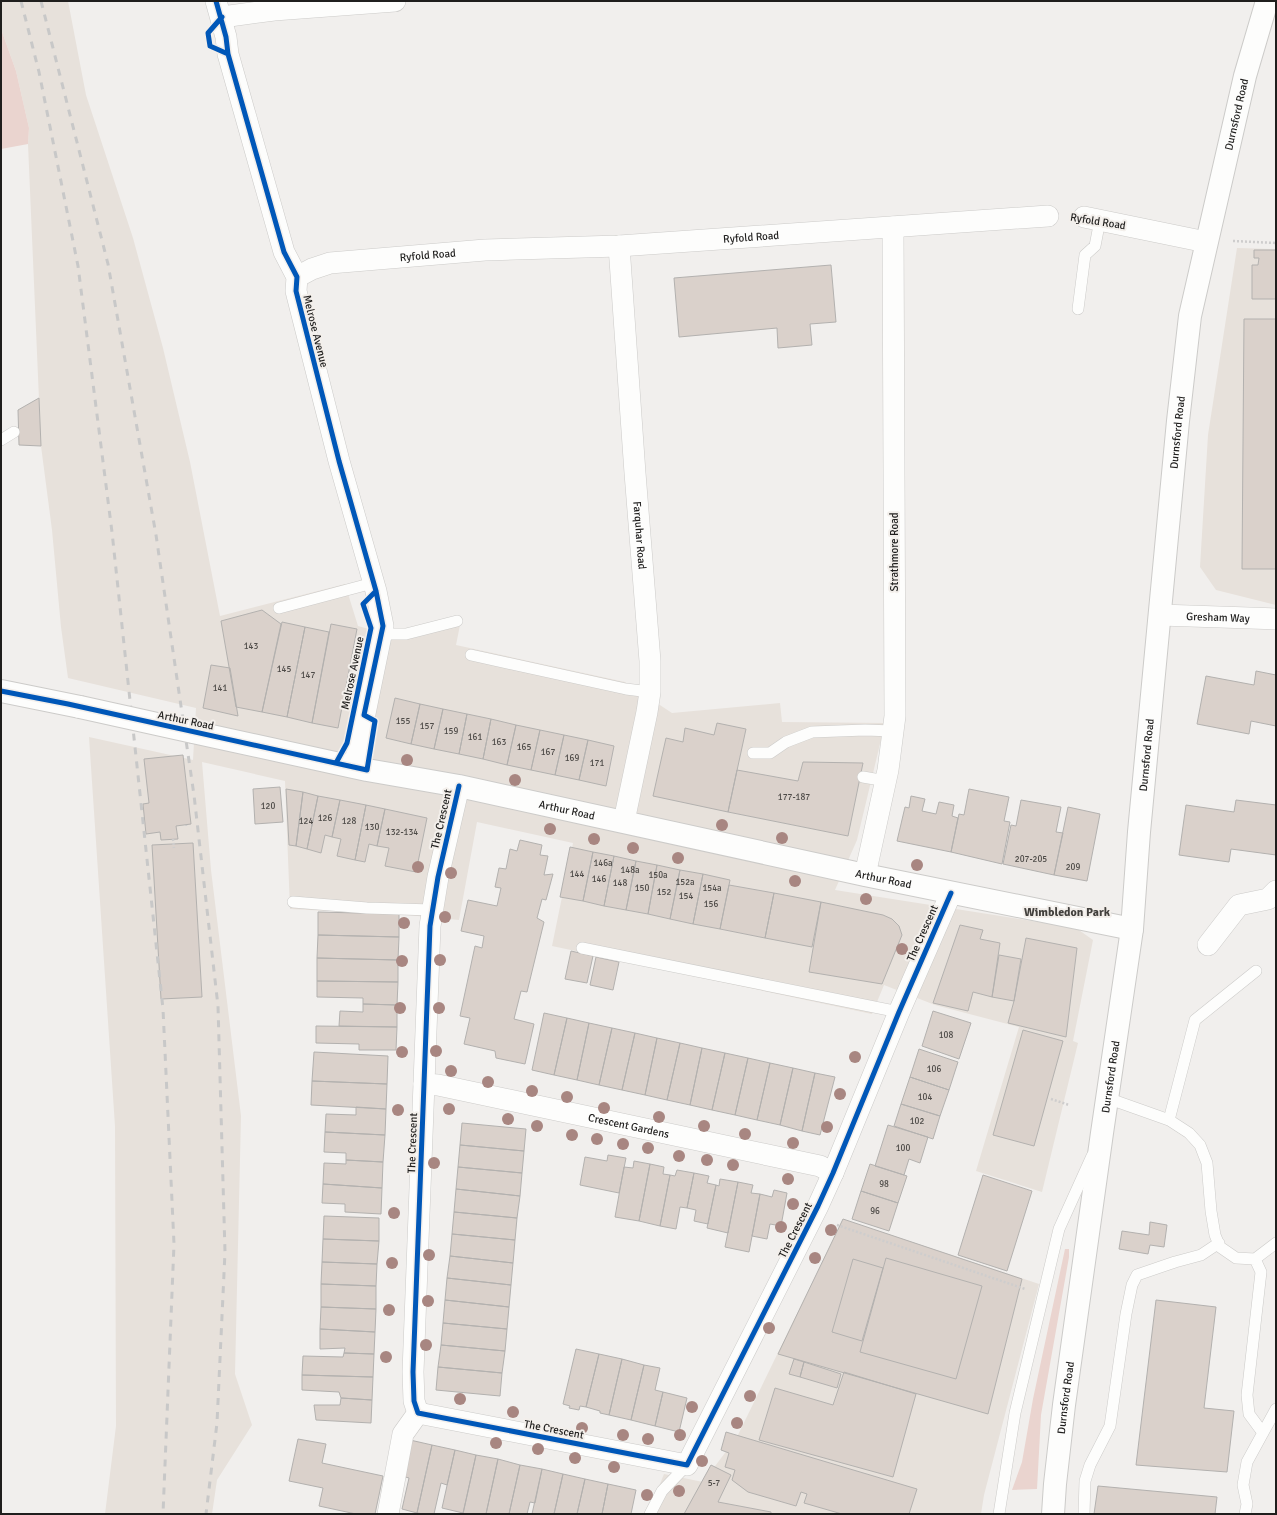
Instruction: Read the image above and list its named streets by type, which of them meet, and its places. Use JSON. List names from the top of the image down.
{
  "streets": {
    "main road": ["Durnsford Road", "Arthur Road"],
    "street": [
      "Ryfold Road",
      "Melrose Avenue",
      "Farquhar Road",
      "Strathmore Road",
      "Gresham Way",
      "The Crescent",
      "Crescent Gardens"
    ]
  },
  "crossings": [
    ["Durnsford Road", "Ryfold Road"],
    ["Durnsford Road", "Gresham Way"],
    ["Durnsford Road", "Arthur Road"],
    ["Ryfold Road", "Melrose Avenue"],
    ["Ryfold Road", "Farquhar Road"],
    ["Ryfold Road", "Strathmore Road"],
    ["Melrose Avenue", "Arthur Road"],
    ["Farquhar Road", "Arthur Road"],
    ["Strathmore Road", "Arthur Road"],
    ["Arthur Road", "The Crescent"],
    ["The Crescent", "Crescent Gardens"]
  ],
  "districts": ["Wimbledon Park"],
  "house_numbers": [
    "143",
    "145",
    "147",
    "141",
    "155",
    "157",
    "159",
    "161",
    "163",
    "165",
    "167",
    "169",
    "171",
    "177-187",
    "120",
    "126",
    "124",
    "128",
    "130",
    "132-134",
    "207-205",
    "146a",
    "209",
    "148a",
    "144",
    "150a",
    "146",
    "152a",
    "148",
    "150",
    "154a",
    "152",
    "154",
    "156",
    "108",
    "106",
    "104",
    "102",
    "100",
    "98",
    "96",
    "5-7"
  ]
}
